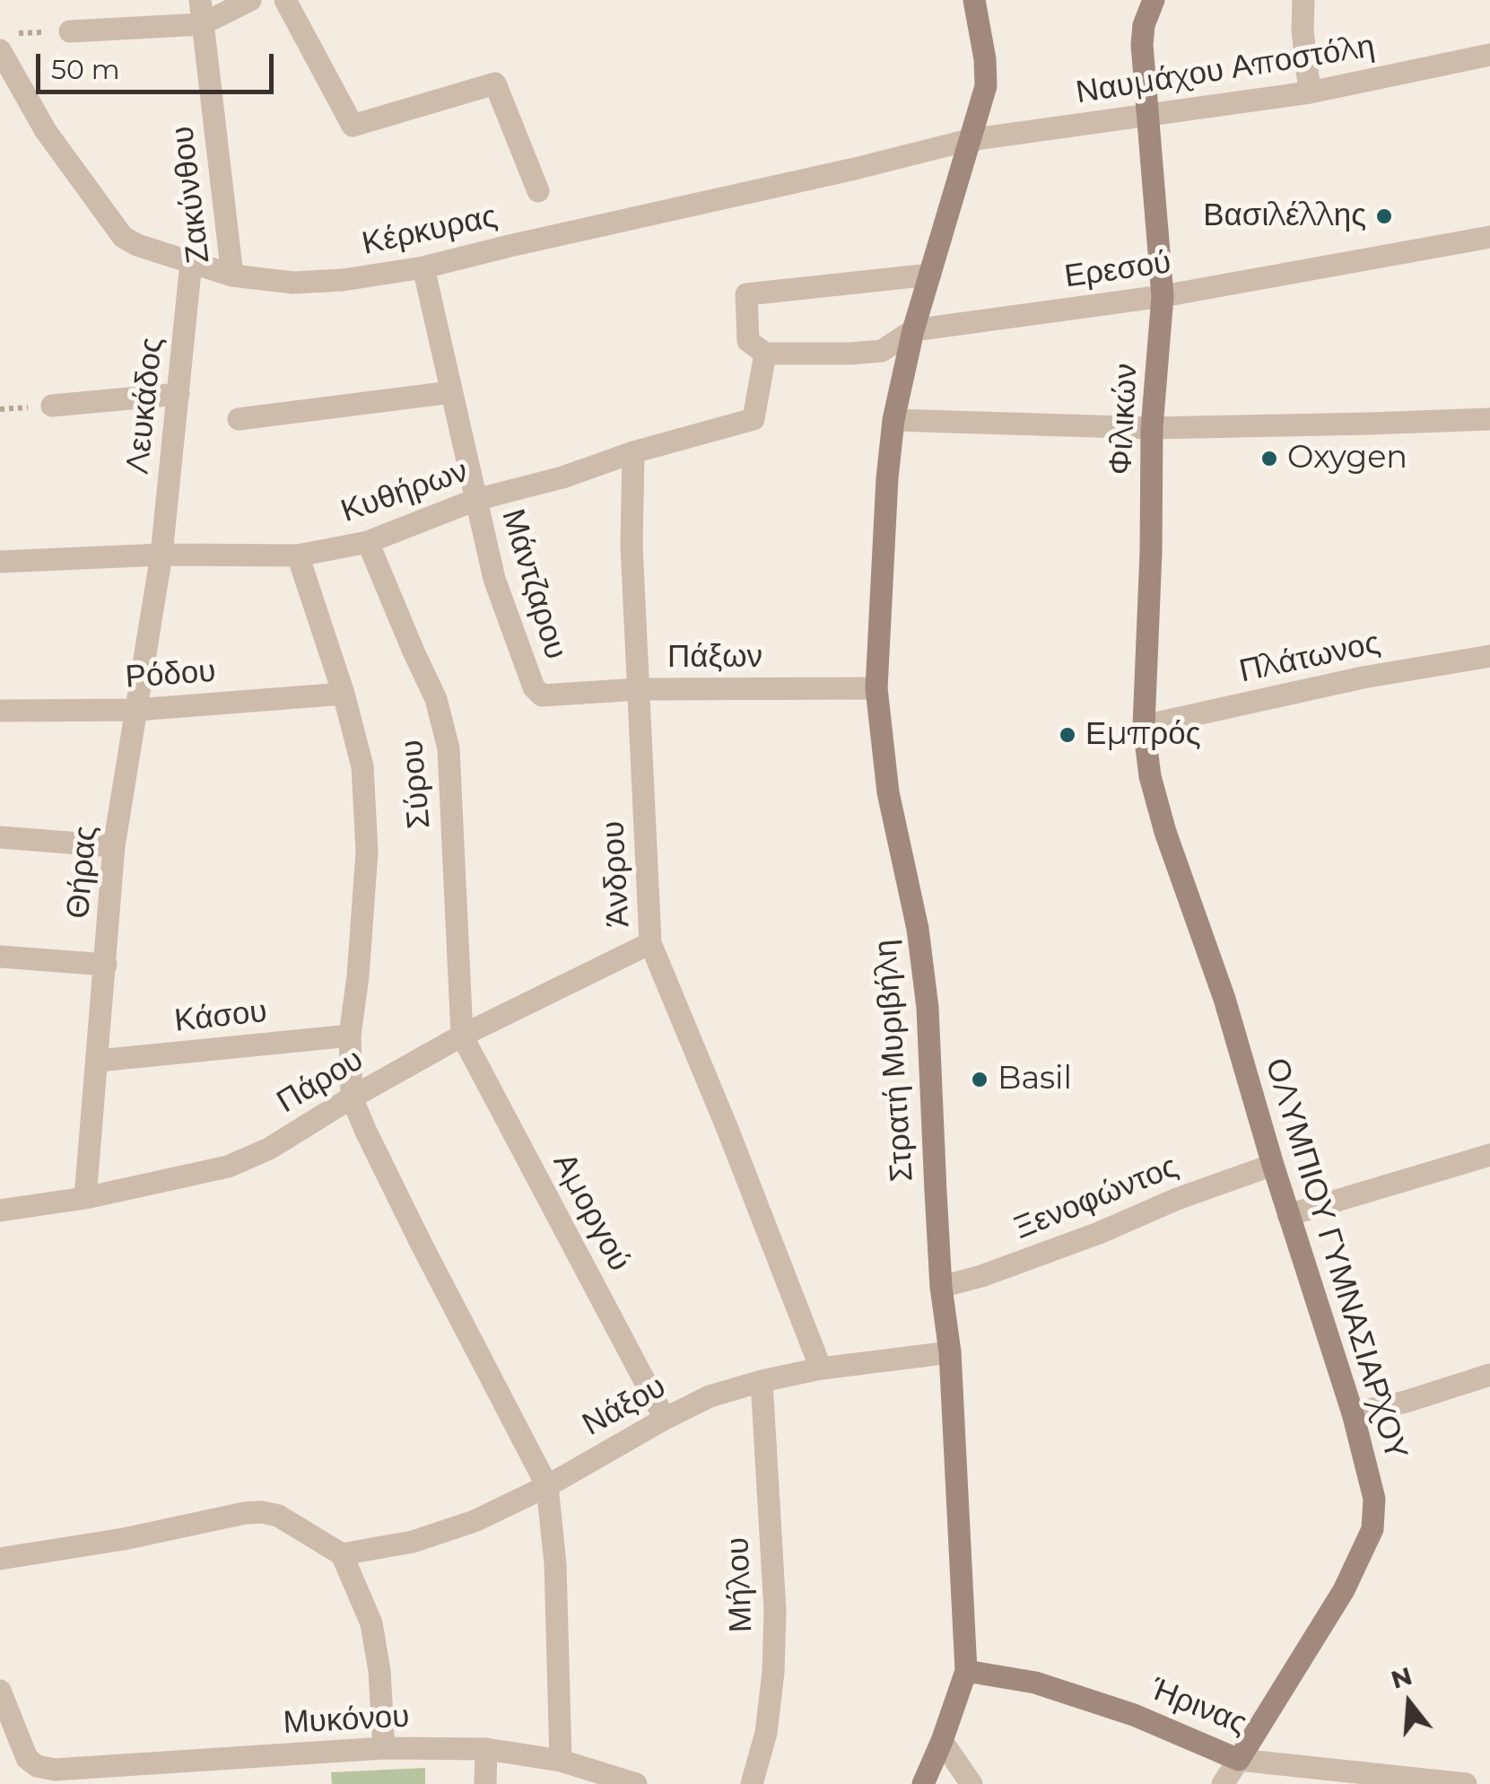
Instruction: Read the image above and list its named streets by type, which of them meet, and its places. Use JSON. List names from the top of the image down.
{
  "streets": {
    "main road": [
      "Φιλικών",
      "Στρατή Μυριβήλη",
      "ΟΛΥΜΠΙΟΥ ΓΥΜΝΑΣΙΑΡΧΟΥ",
      "Ήρινας"
    ],
    "street": [
      "Ναυμάχου Αποστόλη",
      "Ζακύνθου",
      "Κέρκυρας",
      "Ερεσού",
      "Λευκάδος",
      "Κυθήρων",
      "Μάντζαρου",
      "Πάξων",
      "Πλάτωνος",
      "Ρόδου",
      "Σύρου",
      "Θήρας",
      "Άνδρου",
      "Κάσου",
      "Πάρου",
      "Ξενοφώντος",
      "Αμοργού",
      "Νάξου",
      "Μήλου",
      "Μυκόνου"
    ]
  },
  "crossings": [
    ["Ναυμάχου Αποστόλη", "Κέρκυρας"],
    ["Ναυμάχου Αποστόλη", "Φιλικών"],
    ["Ναυμάχου Αποστόλη", "Στρατή Μυριβήλη"],
    ["Ζακύνθου", "Κέρκυρας"],
    ["Κέρκυρας", "Λευκάδος"],
    ["Κέρκυρας", "Μάντζαρου"],
    ["Κέρκυρας", "Στρατή Μυριβήλη"],
    ["Ερεσού", "Φιλικών"],
    ["Ερεσού", "Στρατή Μυριβήλη"],
    ["Λευκάδος", "Κυθήρων"],
    ["Λευκάδος", "Θήρας"],
    ["Φιλικών", "Πλάτωνος"],
    ["Φιλικών", "ΟΛΥΜΠΙΟΥ ΓΥΜΝΑΣΙΑΡΧΟΥ"],
    ["Κυθήρων", "Μάντζαρου"],
    ["Κυθήρων", "Σύρου"],
    ["Κυθήρων", "Θήρας"],
    ["Κυθήρων", "Άνδρου"],
    ["Μάντζαρου", "Πάξων"],
    ["Πάξων", "Άνδρου"],
    ["Πάξων", "Στρατή Μυριβήλη"],
    ["Πλάτωνος", "ΟΛΥΜΠΙΟΥ ΓΥΜΝΑΣΙΑΡΧΟΥ"],
    ["Ρόδου", "Θήρας"],
    ["Σύρου", "Πάρου"],
    ["Σύρου", "Αμοργού"],
    ["Θήρας", "Κάσου"],
    ["Θήρας", "Πάρου"],
    ["Άνδρου", "Πάρου"],
    ["Άνδρου", "Νάξου"],
    ["Στρατή Μυριβήλη", "Ξενοφώντος"],
    ["Στρατή Μυριβήλη", "Νάξου"],
    ["Στρατή Μυριβήλη", "Ήρινας"],
    ["Πάρου", "Αμοργού"],
    ["Ξενοφώντος", "ΟΛΥΜΠΙΟΥ ΓΥΜΝΑΣΙΑΡΧΟΥ"],
    ["Αμοργού", "Νάξου"],
    ["ΟΛΥΜΠΙΟΥ ΓΥΜΝΑΣΙΑΡΧΟΥ", "Ήρινας"],
    ["Νάξου", "Μήλου"]
  ],
  "places": [
    "Βασιλέλλης",
    "Oxygen",
    "Εμπρός",
    "Basil"
  ],
  "scale_bar": "50 m",
  "north": "top"
}
